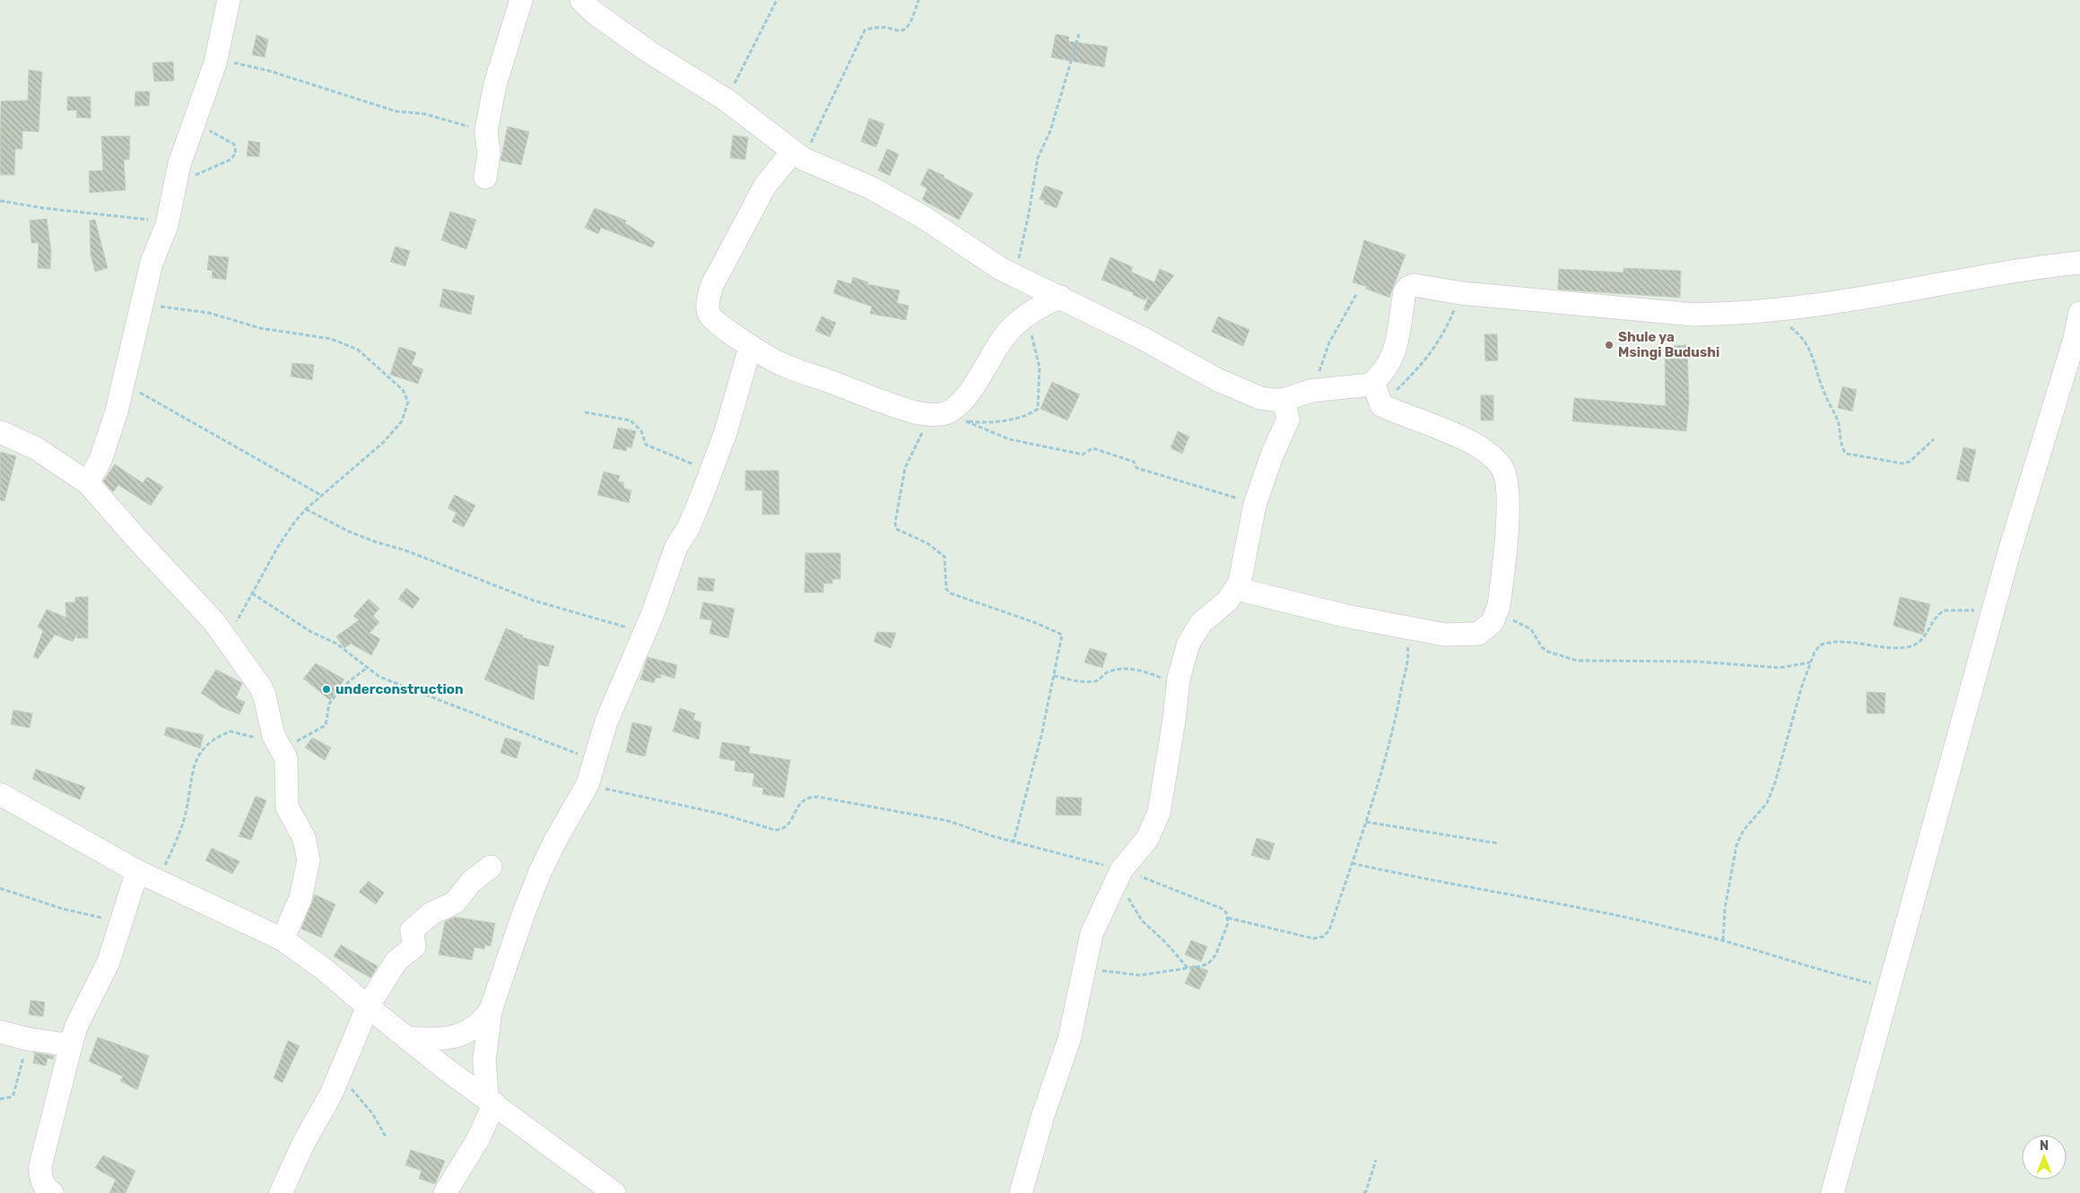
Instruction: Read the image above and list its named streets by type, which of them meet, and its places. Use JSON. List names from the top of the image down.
{
  "places": ["Shule ya Msingi Budushi", "underconstruction"],
  "north": "top"
}
